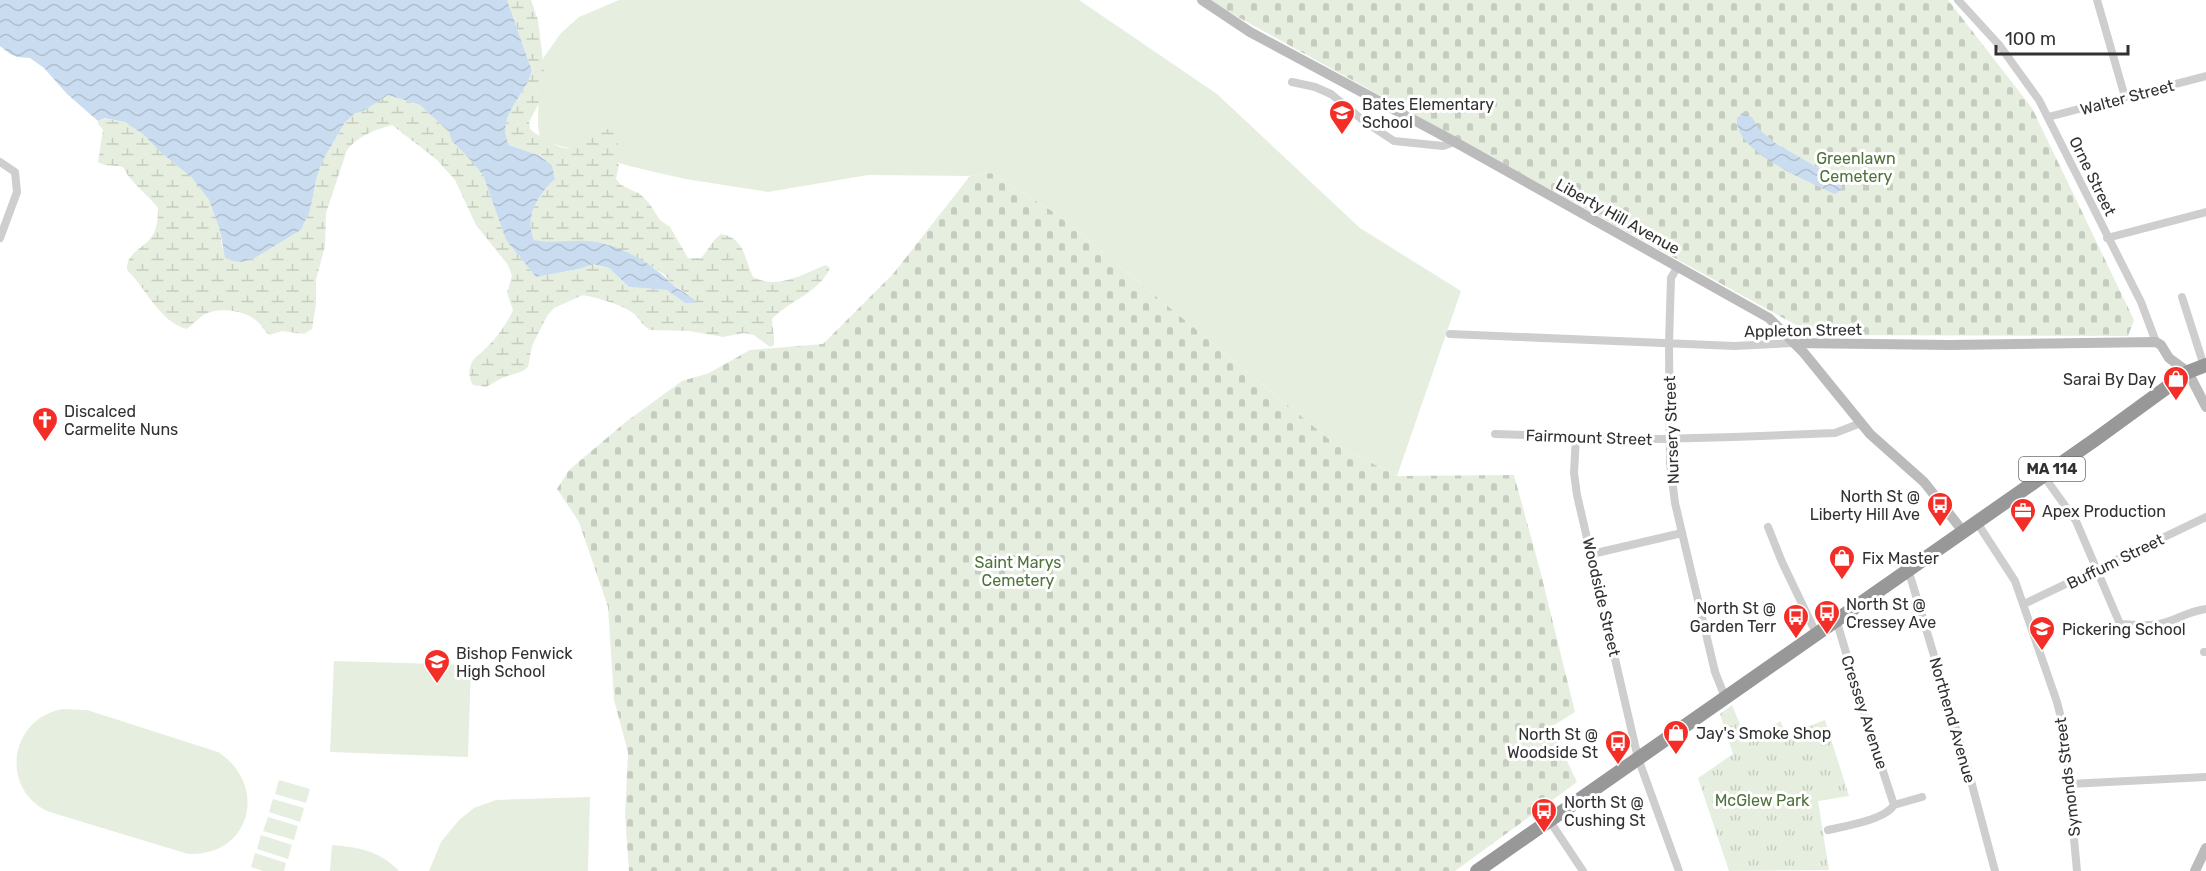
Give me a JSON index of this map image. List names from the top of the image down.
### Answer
{
  "streets": {
    "highway": ["MA 114"],
    "main road": ["Orne Street", "Liberty Hill Avenue", "Appleton Street"],
    "street": [
      "Walter Street",
      "Nursery Street",
      "Fairmount Street",
      "Buffum Street",
      "Woodside Street",
      "Cressey Avenue",
      "Northend Avenue",
      "Symonds Street"
    ]
  },
  "crossings": [
    ["Walter Street", "Orne Street"],
    ["Orne Street", "Appleton Street"],
    ["Orne Street", "MA 114"],
    ["Liberty Hill Avenue", "Appleton Street"],
    ["Liberty Hill Avenue", "Nursery Street"],
    ["Liberty Hill Avenue", "Fairmount Street"],
    ["Liberty Hill Avenue", "MA 114"],
    ["Appleton Street", "Nursery Street"],
    ["Nursery Street", "Fairmount Street"],
    ["Nursery Street", "MA 114"],
    ["Fairmount Street", "Woodside Street"],
    ["MA 114", "Woodside Street"],
    ["MA 114", "Cressey Avenue"],
    ["MA 114", "Northend Avenue"],
    ["MA 114", "Symonds Street"],
    ["Buffum Street", "Symonds Street"]
  ],
  "parks": ["Greenlawn Cemetery", "Saint Marys Cemetery", "McGlew Park"],
  "places": {
    "school or university": ["Bates Elementary School", "Pickering School", "Bishop Fenwick High School"],
    "shop": ["Sarai By Day", "Fix Master", "Jay's Smoke Shop"],
    "church": ["Discalced Carmelite Nuns"],
    "bus stop": [
      "North St @ Liberty Hill Ave",
      "North St @ Cressey Ave",
      "North St @ Garden Terr",
      "North St @ Woodside St",
      "North St @ Cushing St"
    ],
    "office": ["Apex Production"]
  },
  "scale_bar": "100 m"
}
